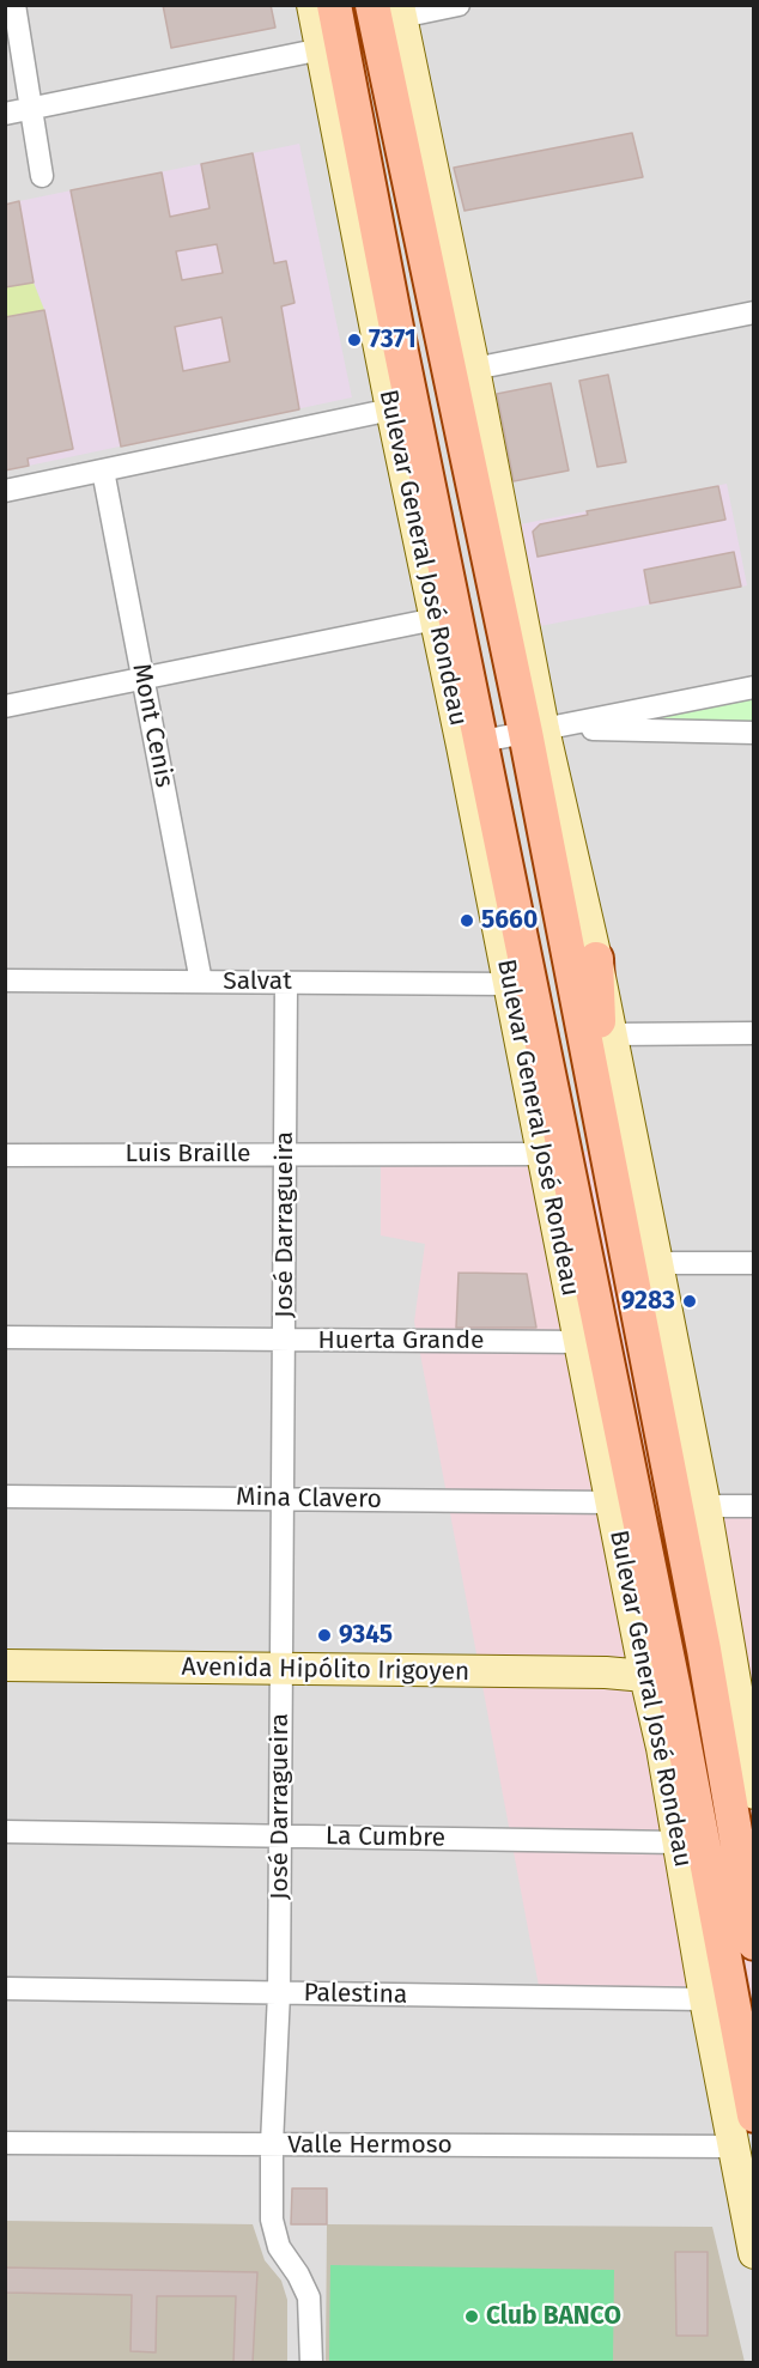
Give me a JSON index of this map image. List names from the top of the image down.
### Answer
{
  "streets": {
    "main road": ["Bulevar General José Rondeau", "Avenida Hipólito Irigoyen"],
    "street": [
      "Mont Cenis",
      "Salvat",
      "Luis Braille",
      "José Darragueira",
      "Huerta Grande",
      "Mina Clavero",
      "La Cumbre",
      "Palestina",
      "Valle Hermoso"
    ]
  },
  "crossings": [
    ["Bulevar General José Rondeau", "Salvat"],
    ["Bulevar General José Rondeau", "Luis Braille"],
    ["Bulevar General José Rondeau", "Huerta Grande"],
    ["Bulevar General José Rondeau", "Mina Clavero"],
    ["Bulevar General José Rondeau", "Avenida Hipólito Irigoyen"],
    ["Bulevar General José Rondeau", "La Cumbre"],
    ["Bulevar General José Rondeau", "Palestina"],
    ["Bulevar General José Rondeau", "Valle Hermoso"],
    ["Mont Cenis", "Salvat"],
    ["Salvat", "José Darragueira"],
    ["Luis Braille", "José Darragueira"],
    ["José Darragueira", "Huerta Grande"],
    ["José Darragueira", "Mina Clavero"],
    ["José Darragueira", "Avenida Hipólito Irigoyen"],
    ["José Darragueira", "La Cumbre"],
    ["José Darragueira", "Palestina"],
    ["José Darragueira", "Valle Hermoso"]
  ],
  "places": [
    "7371",
    "5660",
    "9283",
    "9345",
    "Club BANCO"
  ]
}
